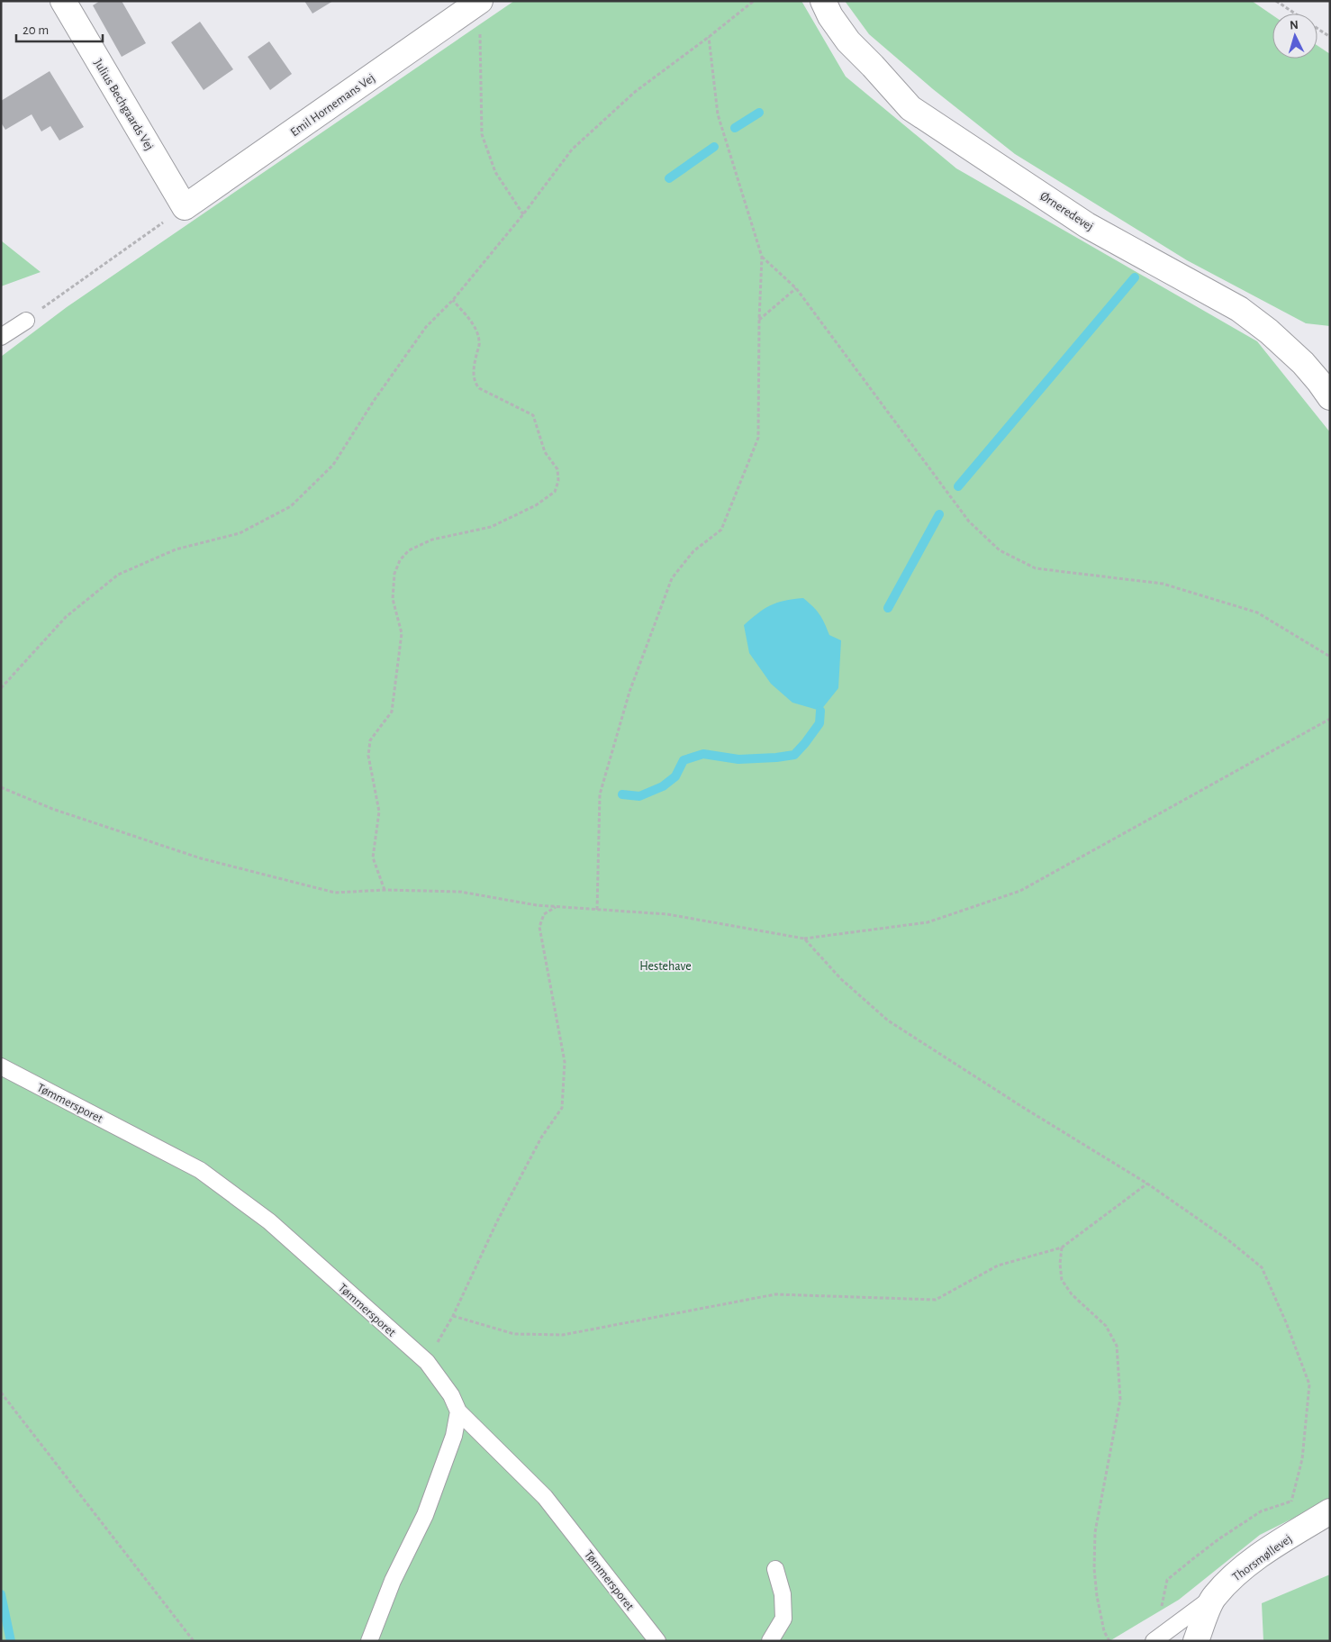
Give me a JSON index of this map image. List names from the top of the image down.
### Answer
{
  "streets": {
    "street": [
      "Julius Bechgaards Vej",
      "Emil Hornemans Vej",
      "Ørneredevej",
      "Thorsmøllevej"
    ],
    "lane": ["Tømmersporet"]
  },
  "crossings": [
    ["Julius Bechgaards Vej", "Emil Hornemans Vej"]
  ],
  "parks": ["Hestehave"],
  "scale_bar": "20 m",
  "north": "top"
}
